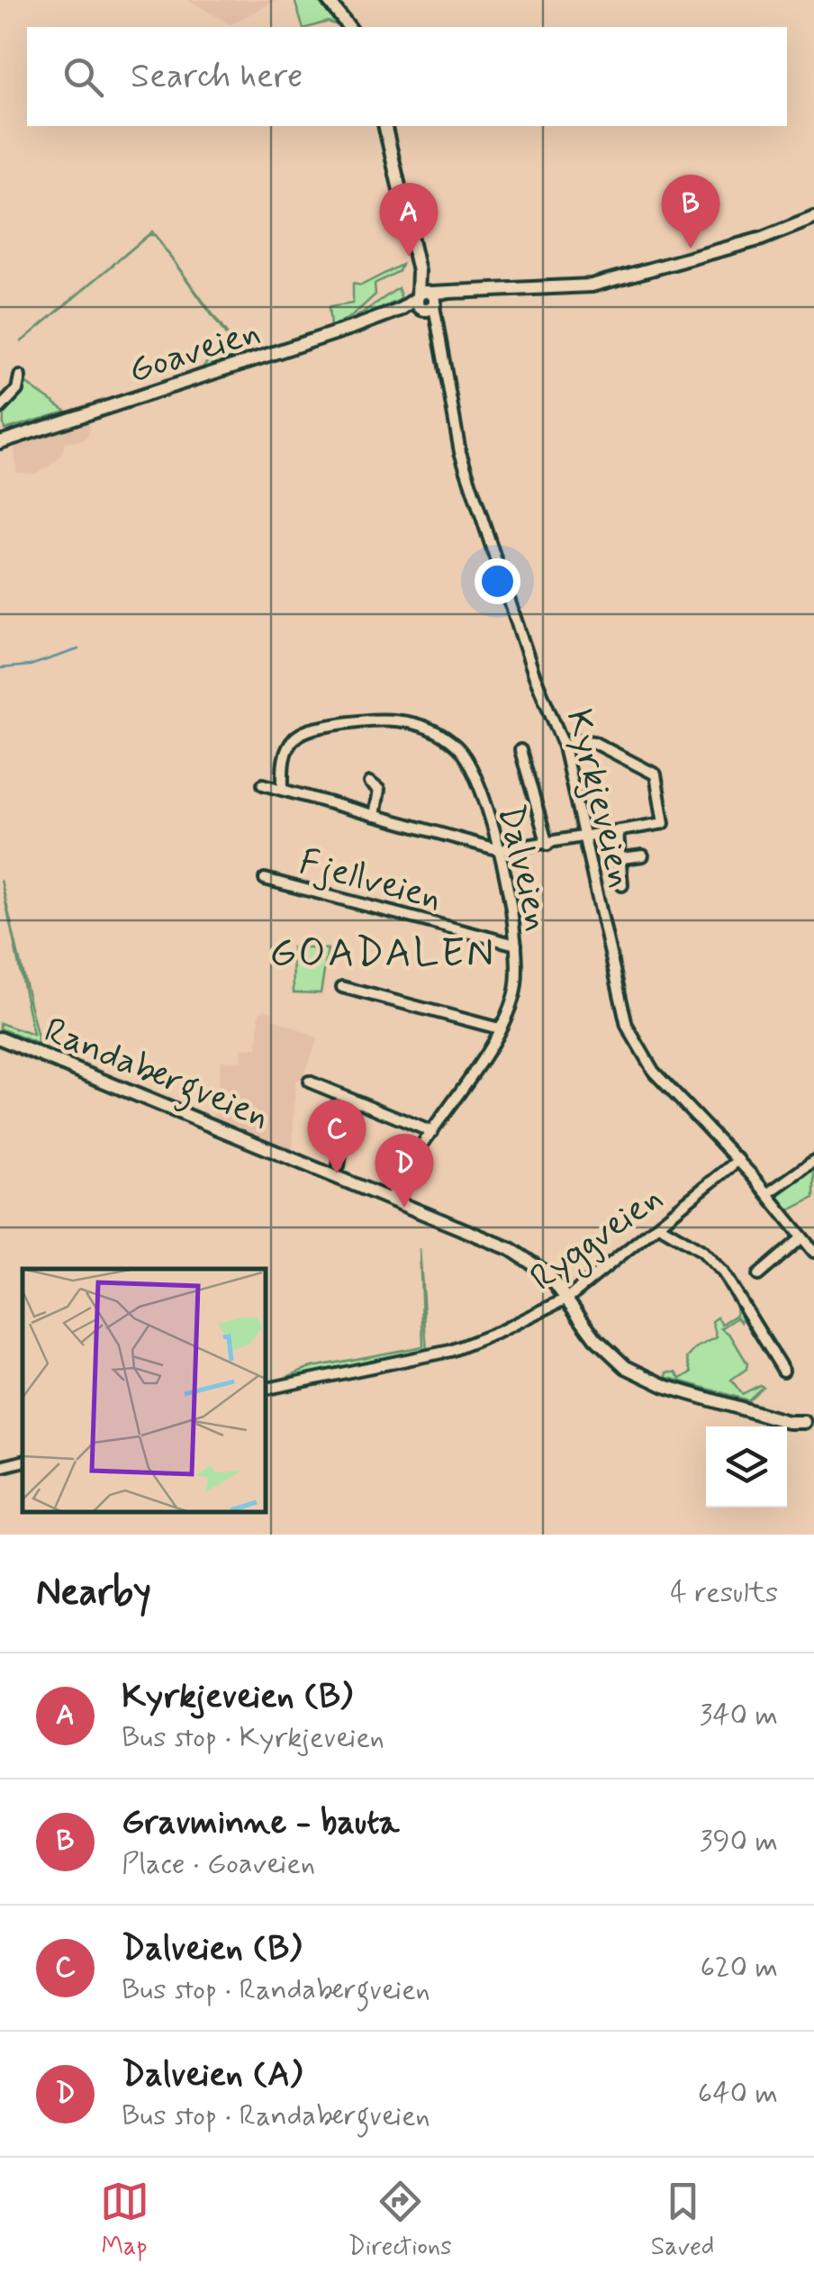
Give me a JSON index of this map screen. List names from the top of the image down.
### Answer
{
  "streets": {
    "main road": ["Goaveien", "Kyrkjeveien", "Randabergveien"],
    "street": ["Dalveien", "Fjellveien", "Ryggveien"]
  },
  "crossings": [
    ["Goaveien", "Kyrkjeveien"],
    ["Kyrkjeveien", "Ryggveien"],
    ["Dalveien", "Fjellveien"],
    ["Dalveien", "Randabergveien"],
    ["Randabergveien", "Ryggveien"]
  ],
  "districts": ["GOADALEN"],
  "page": {
    "search": "Search here",
    "pins": [
      "B",
      "A",
      "C",
      "D"
    ],
    "heading": ["Nearby", "4 results"],
    "list": [
      {
        "mark": "A",
        "name": "Kyrkjeveien (B)",
        "note": "Bus stop · Kyrkjeveien",
        "value": "340 m"
      },
      {
        "mark": "B",
        "name": "Gravminne - bauta",
        "note": "Place · Goaveien",
        "value": "390 m"
      },
      {
        "mark": "C",
        "name": "Dalveien (B)",
        "note": "Bus stop · Randabergveien",
        "value": "620 m"
      },
      {
        "mark": "D",
        "name": "Dalveien (A)",
        "note": "Bus stop · Randabergveien",
        "value": "640 m"
      }
    ],
    "nav": ["Map", "Directions", "Saved"]
  }
}
